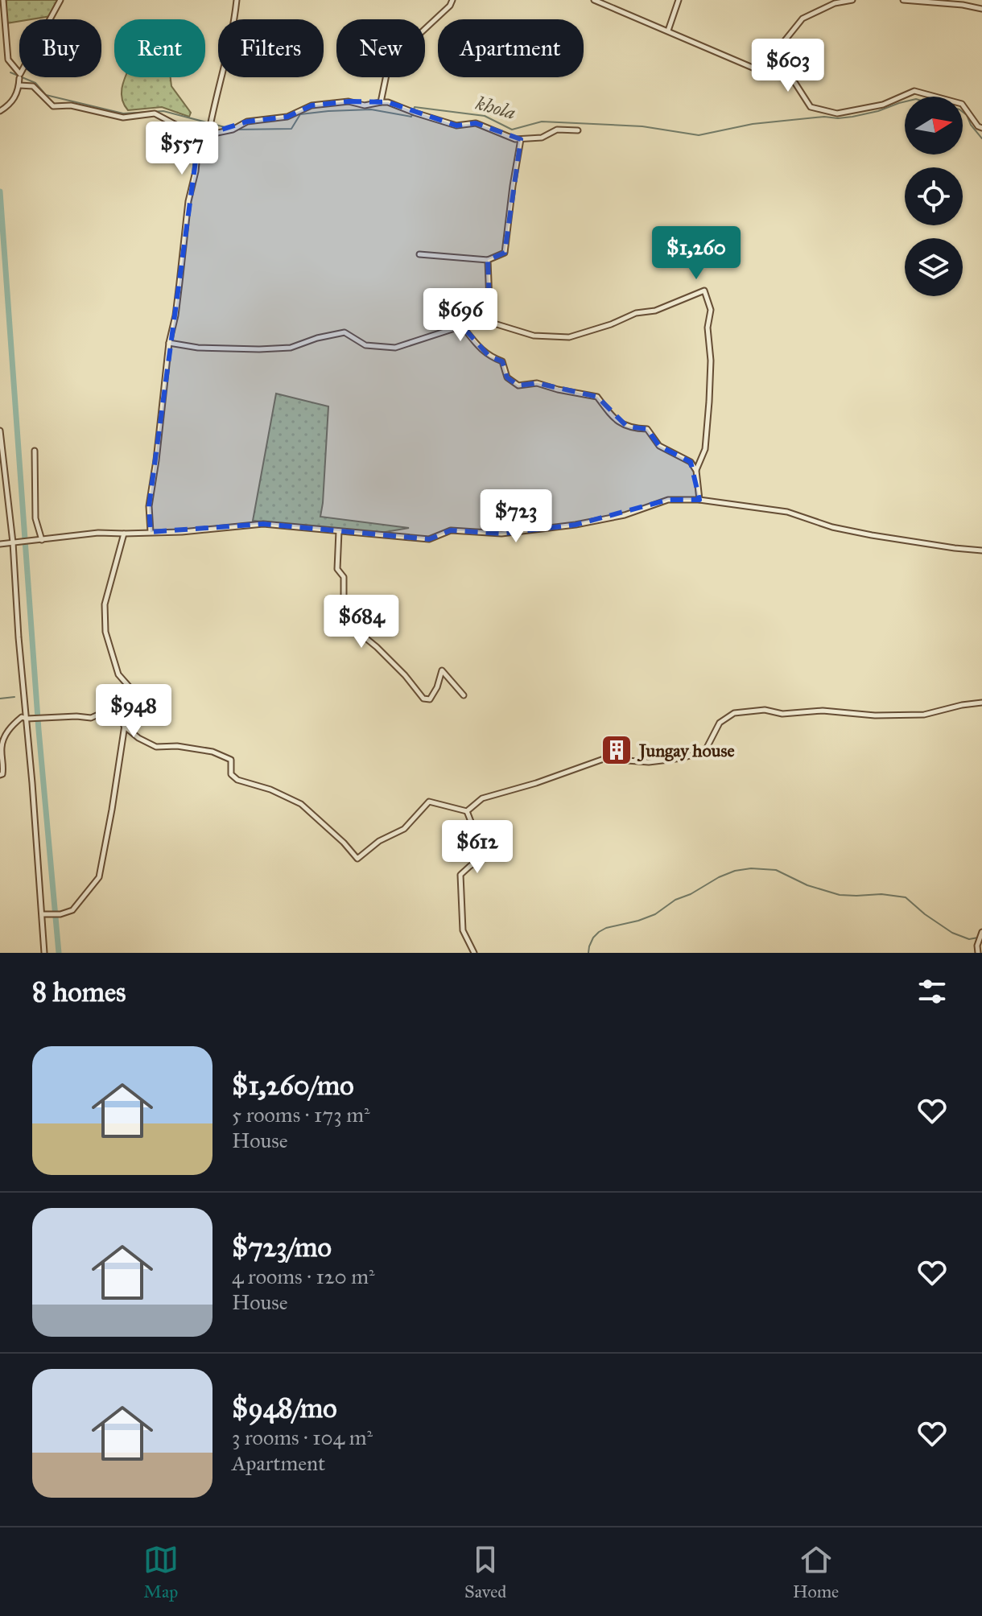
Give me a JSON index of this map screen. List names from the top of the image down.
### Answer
{
  "water": ["khola"],
  "places": {
    "building": ["Jungay house"]
  },
  "north": "right",
  "page": {
    "chip": [
      "Buy",
      "Rent",
      "Filters",
      "New",
      "Apartment"
    ],
    "price": [
      "$603",
      "$557",
      "$1,260",
      "$696",
      "$723",
      "$684",
      "$948",
      "$612"
    ],
    "heading": "8 homes",
    "list": [
      {
        "name": "$1,260/mo",
        "note": "5 rooms · 173 m² · House"
      },
      {
        "name": "$723/mo",
        "note": "4 rooms · 120 m² · House"
      },
      {
        "name": "$948/mo",
        "note": "3 rooms · 104 m² · Apartment"
      }
    ],
    "tabs": ["Map", "Saved", "Home"]
  }
}
